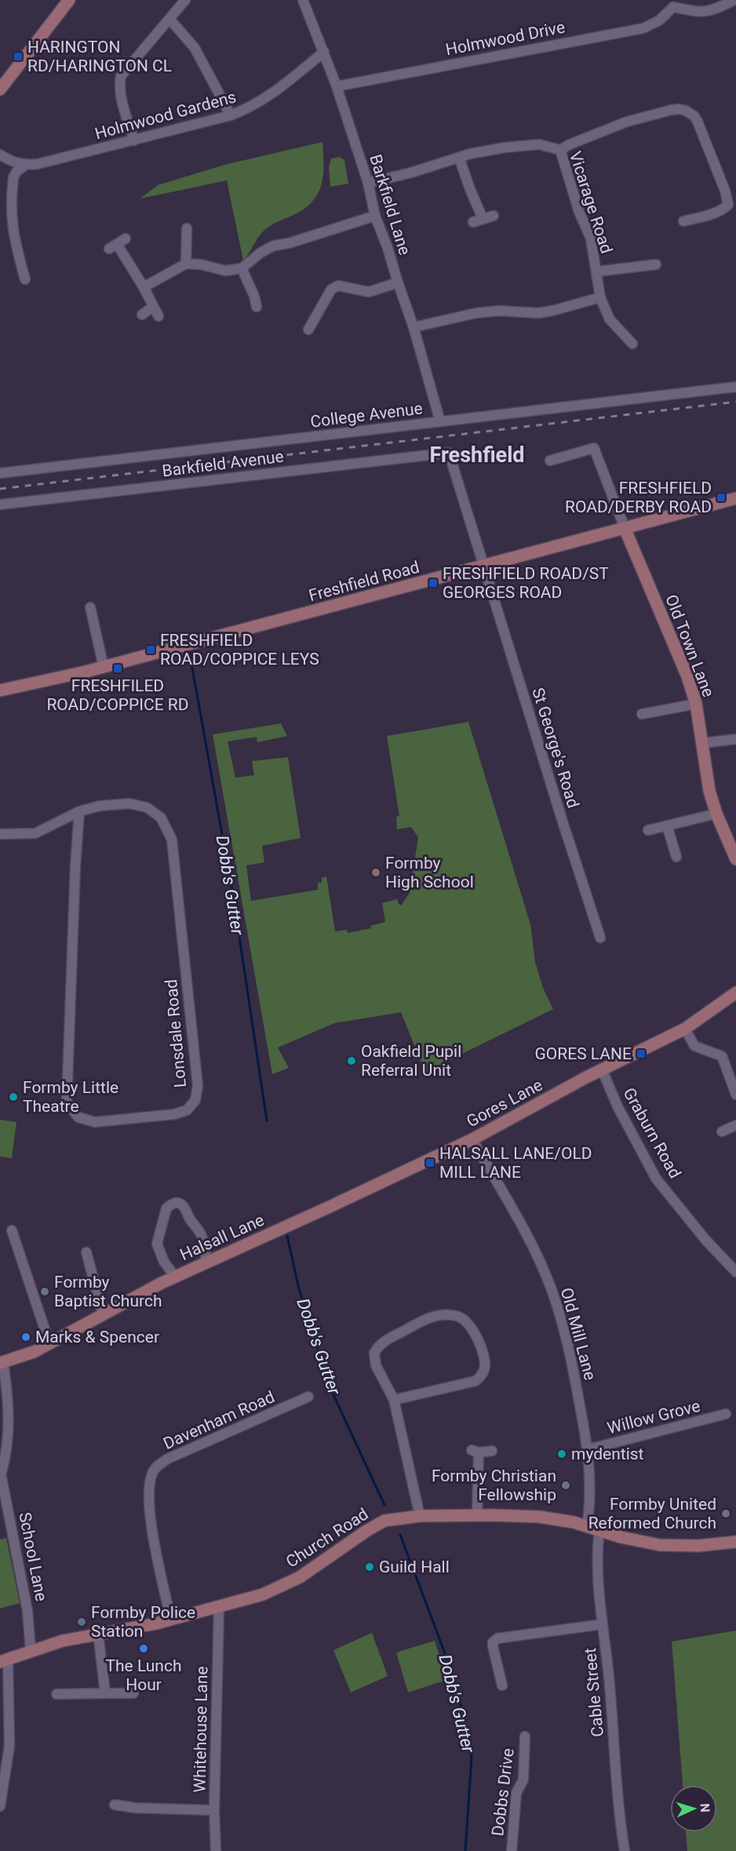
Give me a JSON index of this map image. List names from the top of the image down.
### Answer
{
  "streets": {
    "street": [
      "Holmwood Drive",
      "Holmwood Gardens",
      "Vicarage Road",
      "Barkfield Lane",
      "College Avenue",
      "Barkfield Avenue",
      "Freshfield Road",
      "Old Town Lane",
      "St George's Road",
      "Lonsdale Road",
      "Gores Lane",
      "Graburn Road",
      "Halsall Lane",
      "Old Mill Lane",
      "Willow Grove",
      "Davenham Road",
      "Church Road",
      "School Lane",
      "Cable Street",
      "Whitehouse Lane",
      "Dobbs Drive"
    ]
  },
  "crossings": [
    ["Holmwood Drive", "Barkfield Lane"],
    ["Holmwood Gardens", "Barkfield Lane"],
    ["Vicarage Road", "Barkfield Lane"],
    ["Barkfield Lane", "College Avenue"],
    ["Barkfield Avenue", "Freshfield Road"],
    ["Barkfield Avenue", "St George's Road"],
    ["Freshfield Road", "Old Town Lane"],
    ["Freshfield Road", "St George's Road"],
    ["Gores Lane", "Graburn Road"],
    ["Gores Lane", "Halsall Lane"],
    ["Gores Lane", "Old Mill Lane"],
    ["Old Mill Lane", "Willow Grove"],
    ["Old Mill Lane", "Church Road"],
    ["Davenham Road", "Church Road"],
    ["Church Road", "School Lane"],
    ["Church Road", "Cable Street"],
    ["Church Road", "Whitehouse Lane"]
  ],
  "districts": ["Freshfield"],
  "water": ["Dobb's Gutter"],
  "places": {
    "transit": [
      "HARINGTON RD/HARINGTON CL",
      "FRESHFIELD ROAD/DERBY ROAD",
      "FRESHFIELD ROAD/ST GEORGES ROAD",
      "FRESHFIELD ROAD/COPPICE LEYS",
      "FRESHFILED ROAD/COPPICE RD",
      "GORES LANE",
      "HALSALL LANE/OLD MILL LANE"
    ],
    "other": [
      "Formby High School",
      "Oakfield Pupil Referral Unit",
      "Formby Little Theatre",
      "Formby Baptist Church",
      "Marks & Spencer",
      "mydentist",
      "Formby Christian Fellowship",
      "Formby United Reformed Church",
      "Guild Hall",
      "Formby Police Station",
      "The Lunch Hour"
    ]
  },
  "north": "right"
}
